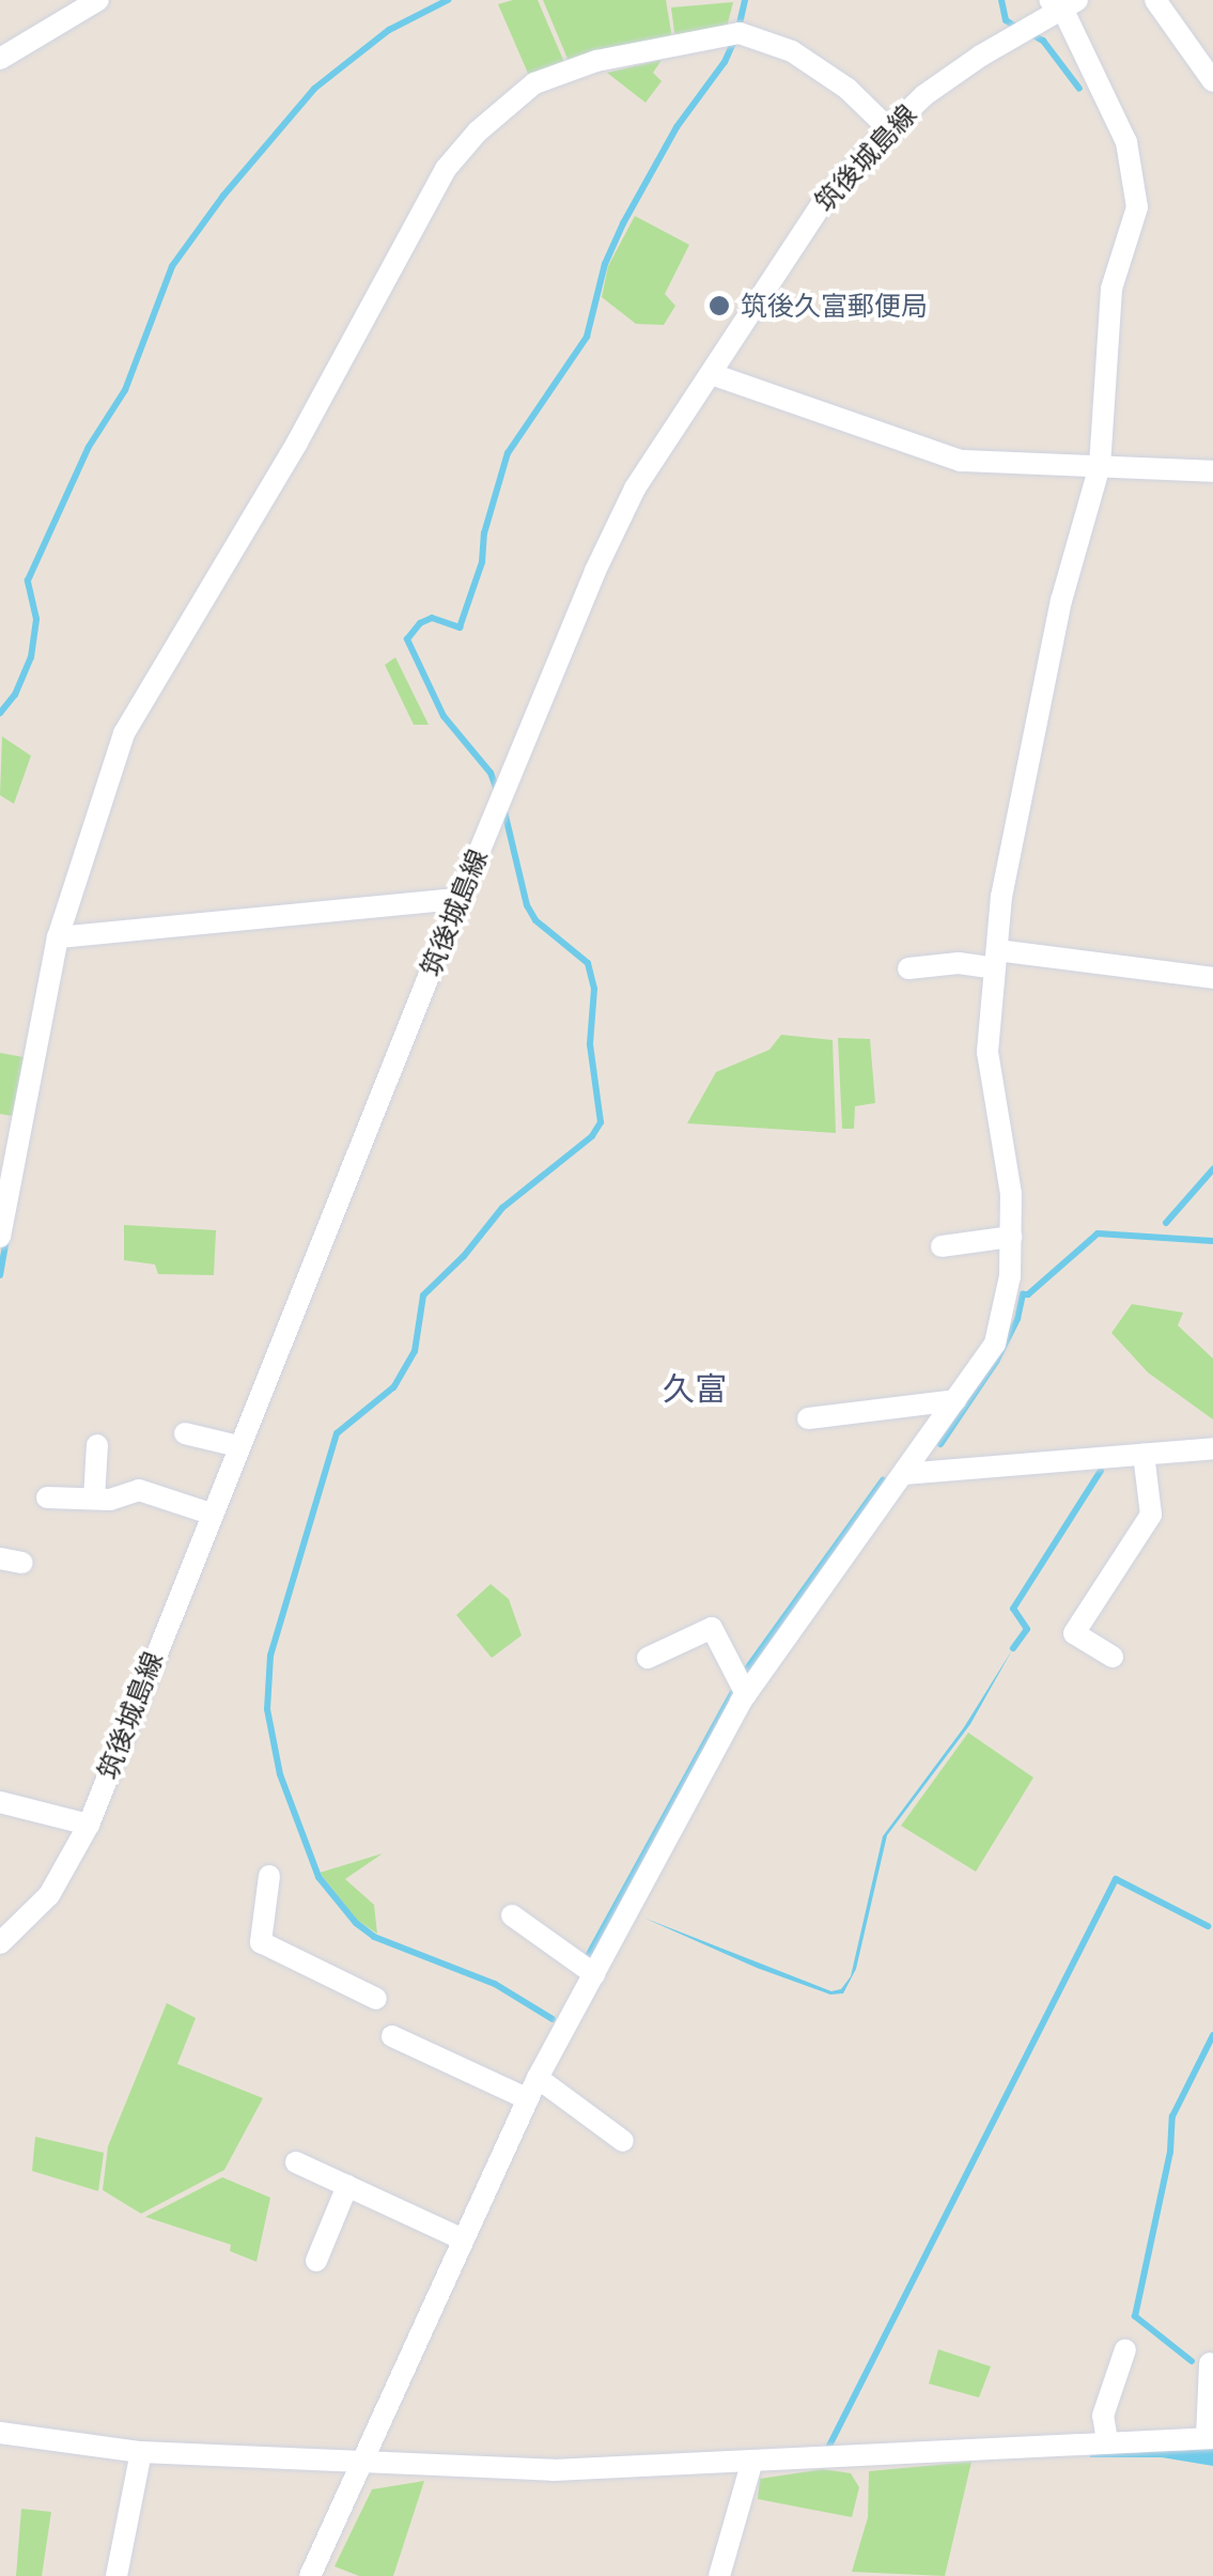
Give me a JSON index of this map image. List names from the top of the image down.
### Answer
{
  "streets": {
    "street": ["筑後城島線"]
  },
  "districts": ["久富"],
  "places": ["筑後久富郵便局"]
}
